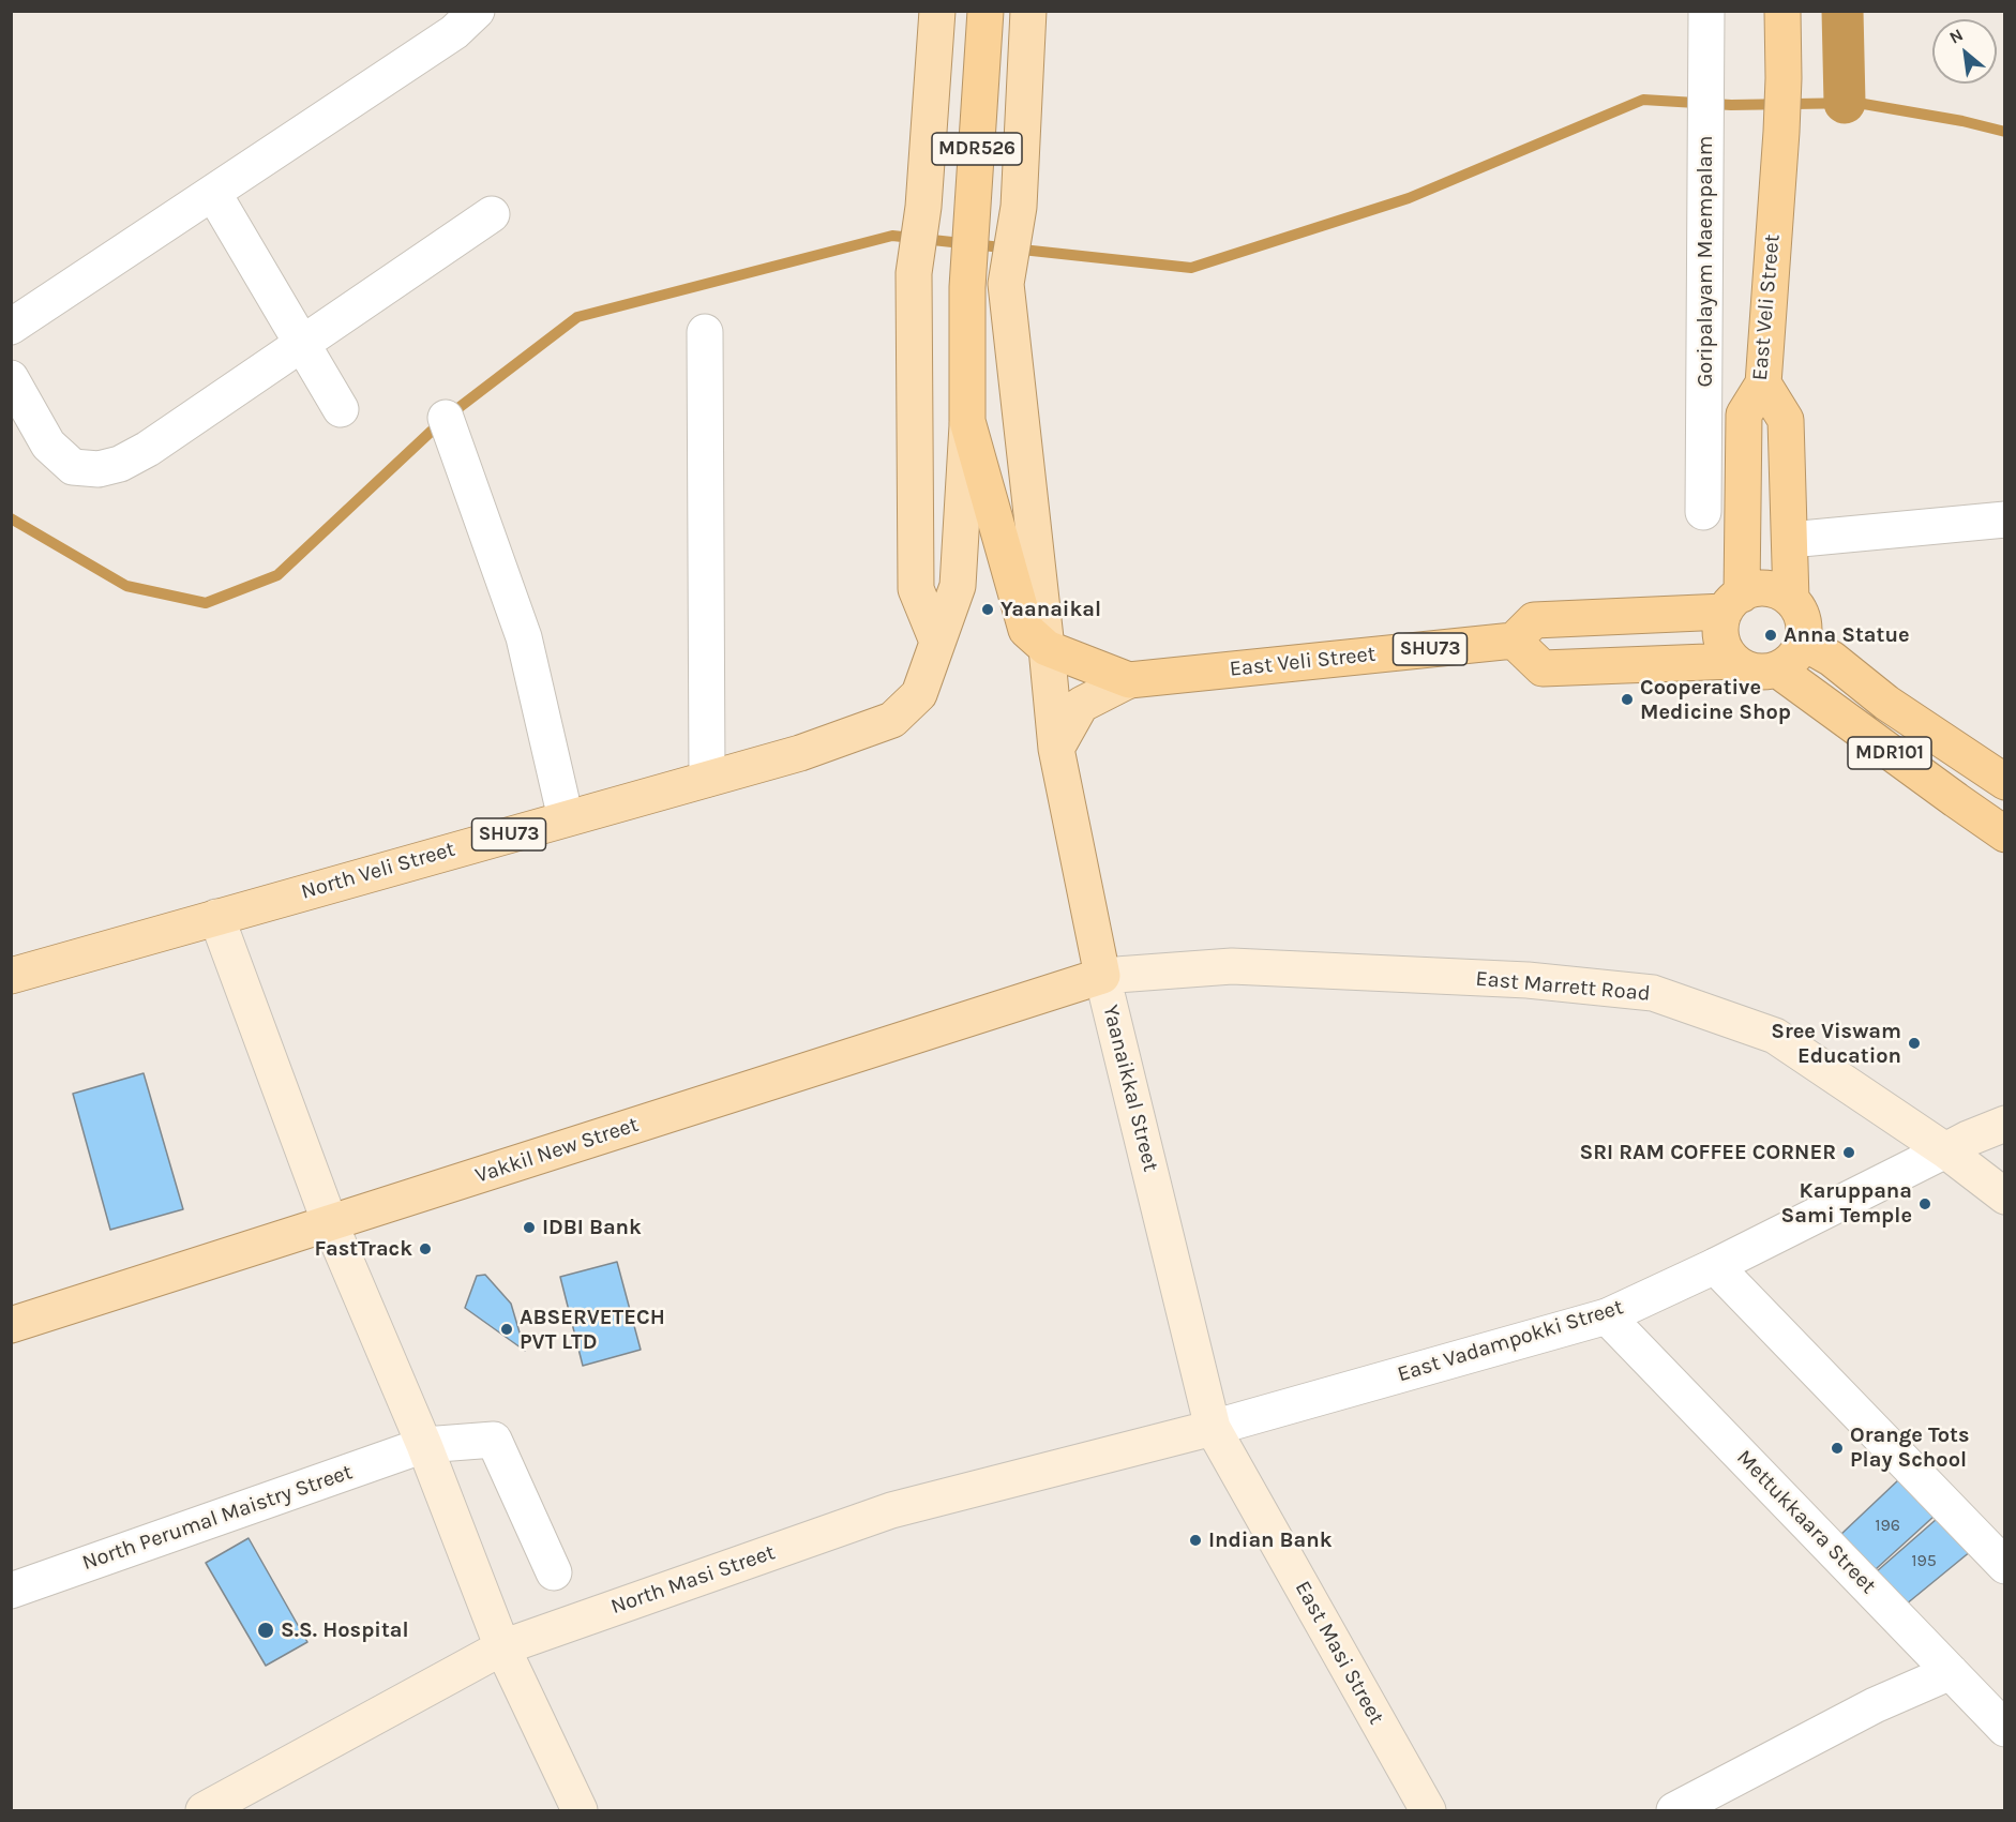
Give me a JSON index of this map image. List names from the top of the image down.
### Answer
{
  "streets": {
    "highway": [
      "MDR526",
      "East Veli Street",
      "SHU73",
      "MDR101"
    ],
    "main road": [
      "North Veli Street",
      "East Marrett Road",
      "Yaanaikkal Street",
      "Vakkil New Street",
      "East Vadampokki Street",
      "North Masi Street",
      "East Masi Street"
    ],
    "street": ["Goripalayam Maempalam", "North Perumal Maistry Street", "Mettukkaara Street"]
  },
  "crossings": [
    ["MDR526", "East Veli Street"],
    ["MDR526", "North Veli Street"],
    ["MDR526", "Yaanaikkal Street"],
    ["East Veli Street", "MDR101"],
    ["East Veli Street", "Yaanaikkal Street"],
    ["East Marrett Road", "Yaanaikkal Street"],
    ["East Marrett Road", "Vakkil New Street"],
    ["East Marrett Road", "East Vadampokki Street"],
    ["Yaanaikkal Street", "Vakkil New Street"],
    ["Yaanaikkal Street", "East Vadampokki Street"],
    ["Yaanaikkal Street", "North Masi Street"],
    ["Yaanaikkal Street", "East Masi Street"],
    ["East Vadampokki Street", "Mettukkaara Street"],
    ["East Vadampokki Street", "North Masi Street"],
    ["East Vadampokki Street", "East Masi Street"],
    ["North Masi Street", "East Masi Street"]
  ],
  "places": [
    "Yaanaikal",
    "Anna Statue",
    "Cooperative Medicine Shop",
    "Sree Viswam Education",
    "SRI RAM COFFEE CORNER",
    "Karuppana Sami Temple",
    "IDBI Bank",
    "FastTrack",
    "ABSERVETECH PVT LTD",
    "Orange Tots Play School",
    "Indian Bank",
    "S.S. Hospital"
  ],
  "house_numbers": ["196", "195"],
  "north": "top left"
}
